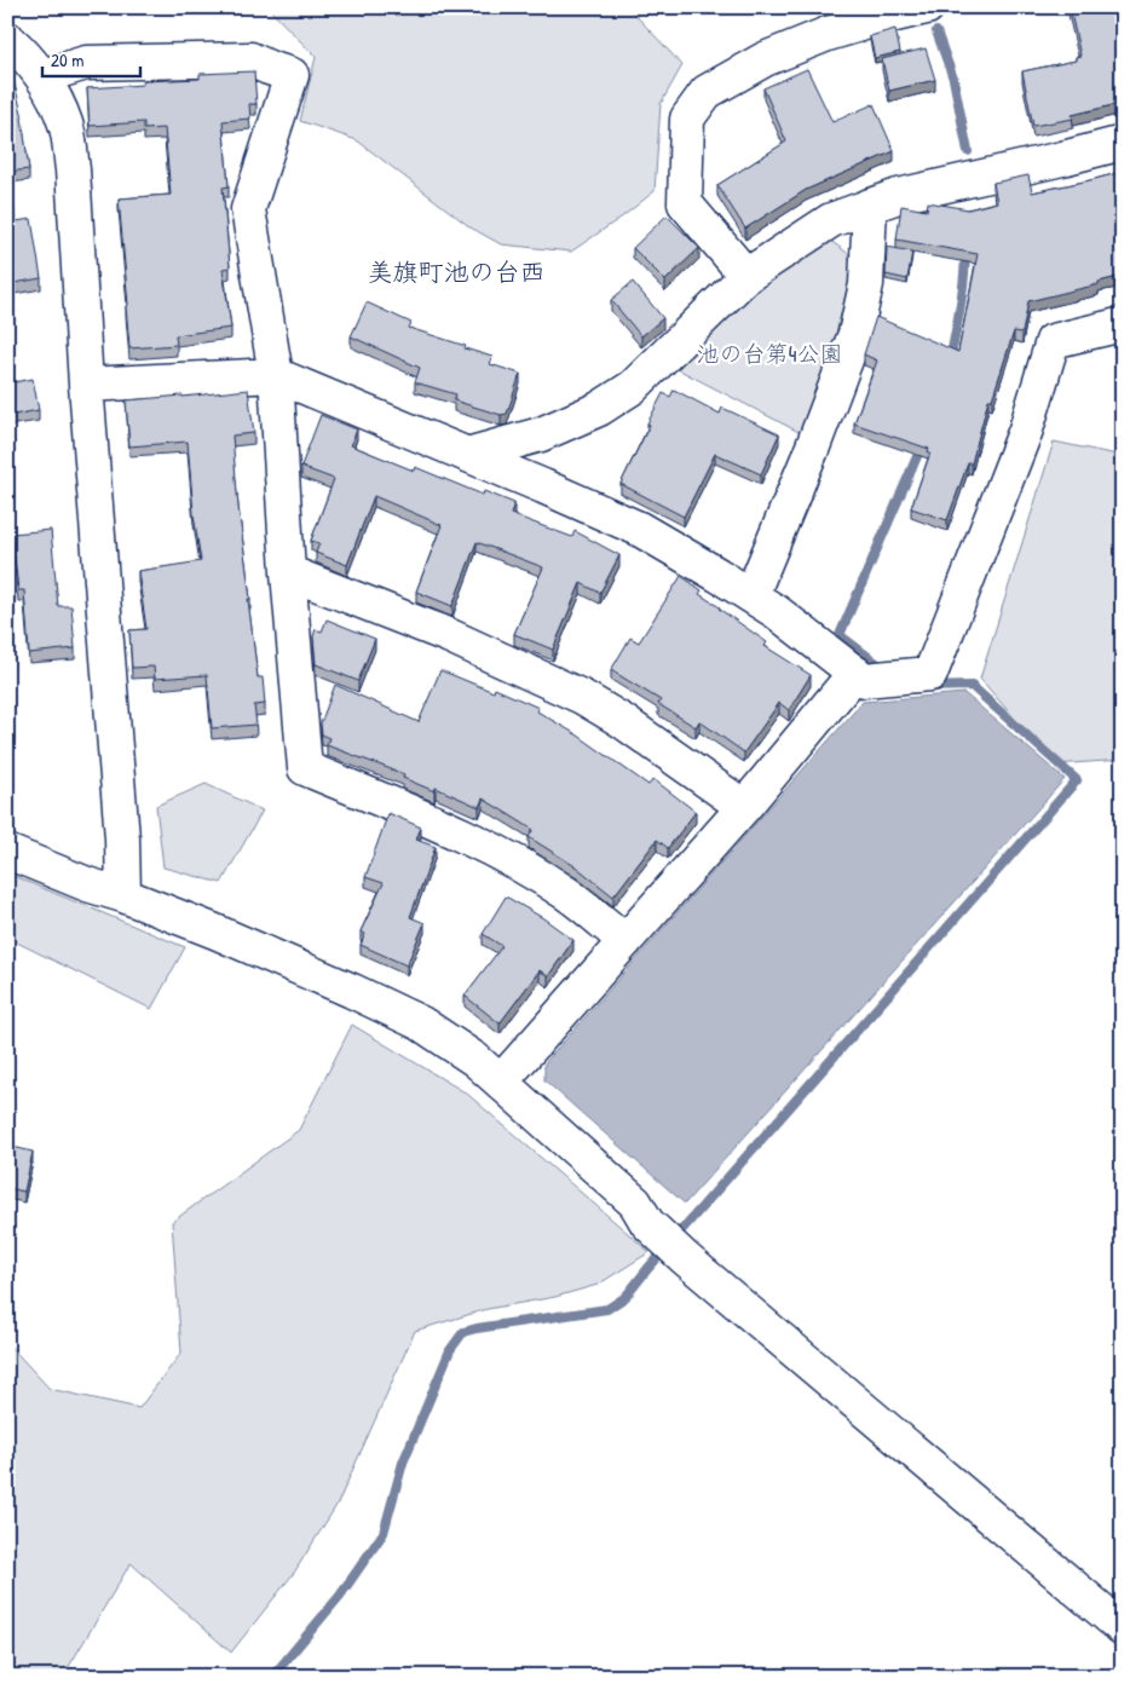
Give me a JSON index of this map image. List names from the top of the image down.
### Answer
{
  "districts": ["美旗町池の台西"],
  "parks": ["池の台第4公園"],
  "scale_bar": "20 m"
}
